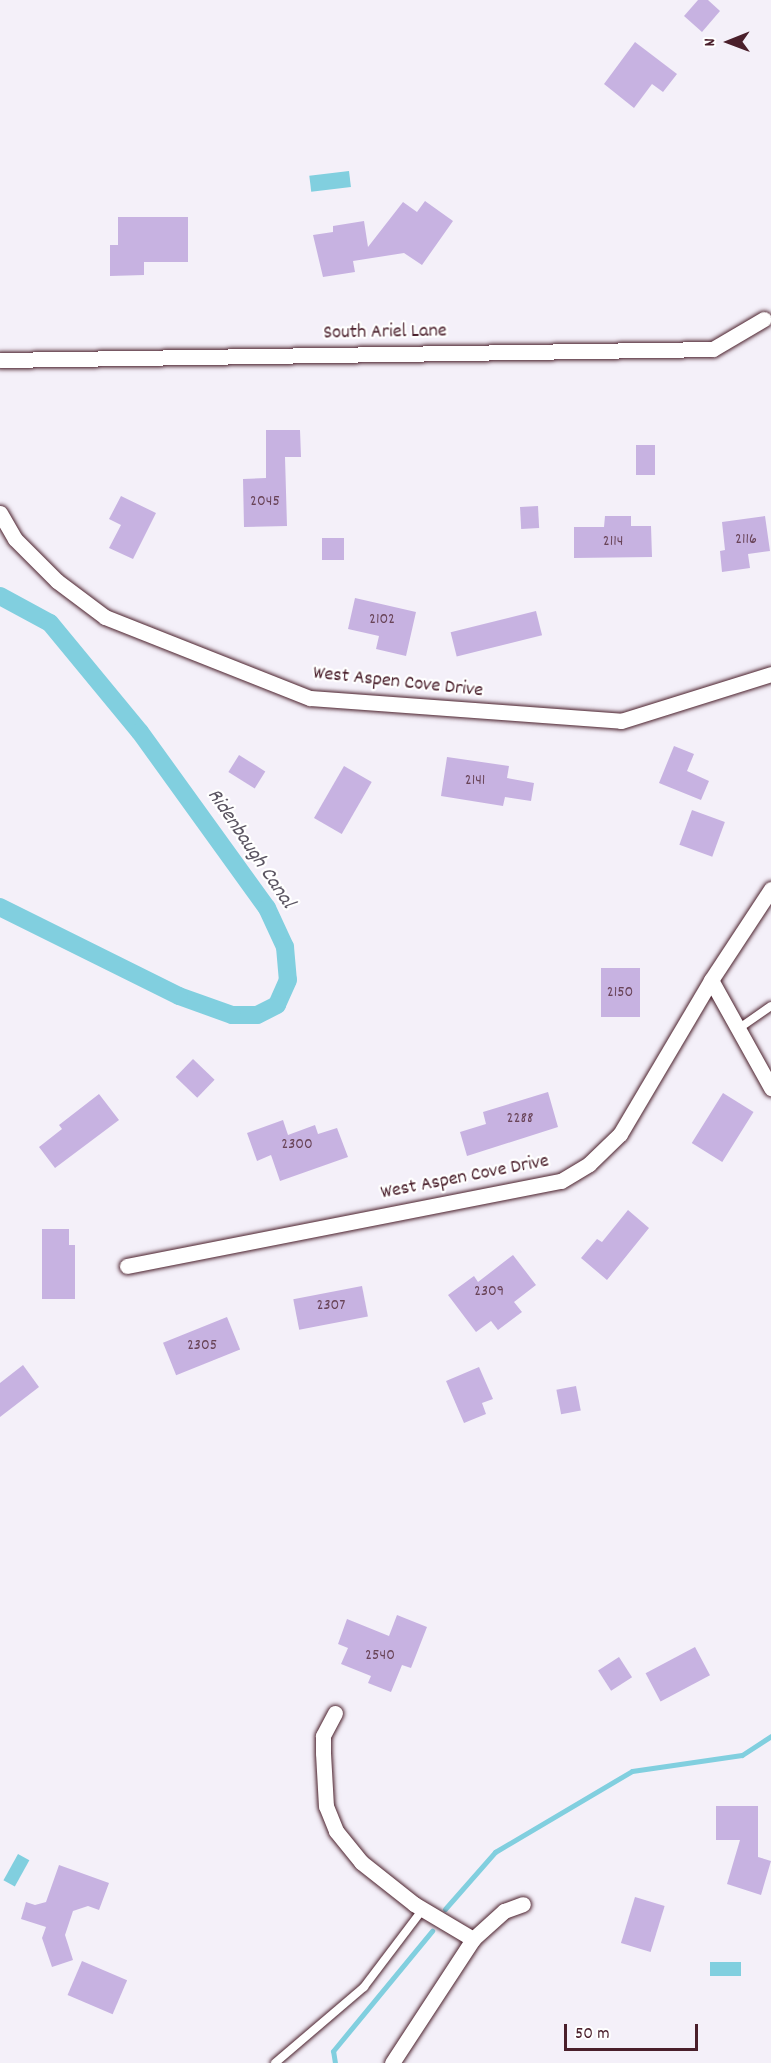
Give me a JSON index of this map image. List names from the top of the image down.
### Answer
{
  "streets": {
    "street": ["South Ariel Lane", "West Aspen Cove Drive"]
  },
  "water": ["Ridenbaugh Canal"],
  "house_numbers": [
    "2045",
    "2116",
    "2114",
    "2102",
    "2141",
    "2150",
    "2288",
    "2300",
    "2309",
    "2307",
    "2305",
    "2540"
  ],
  "scale_bar": "50 m",
  "north": "left"
}
